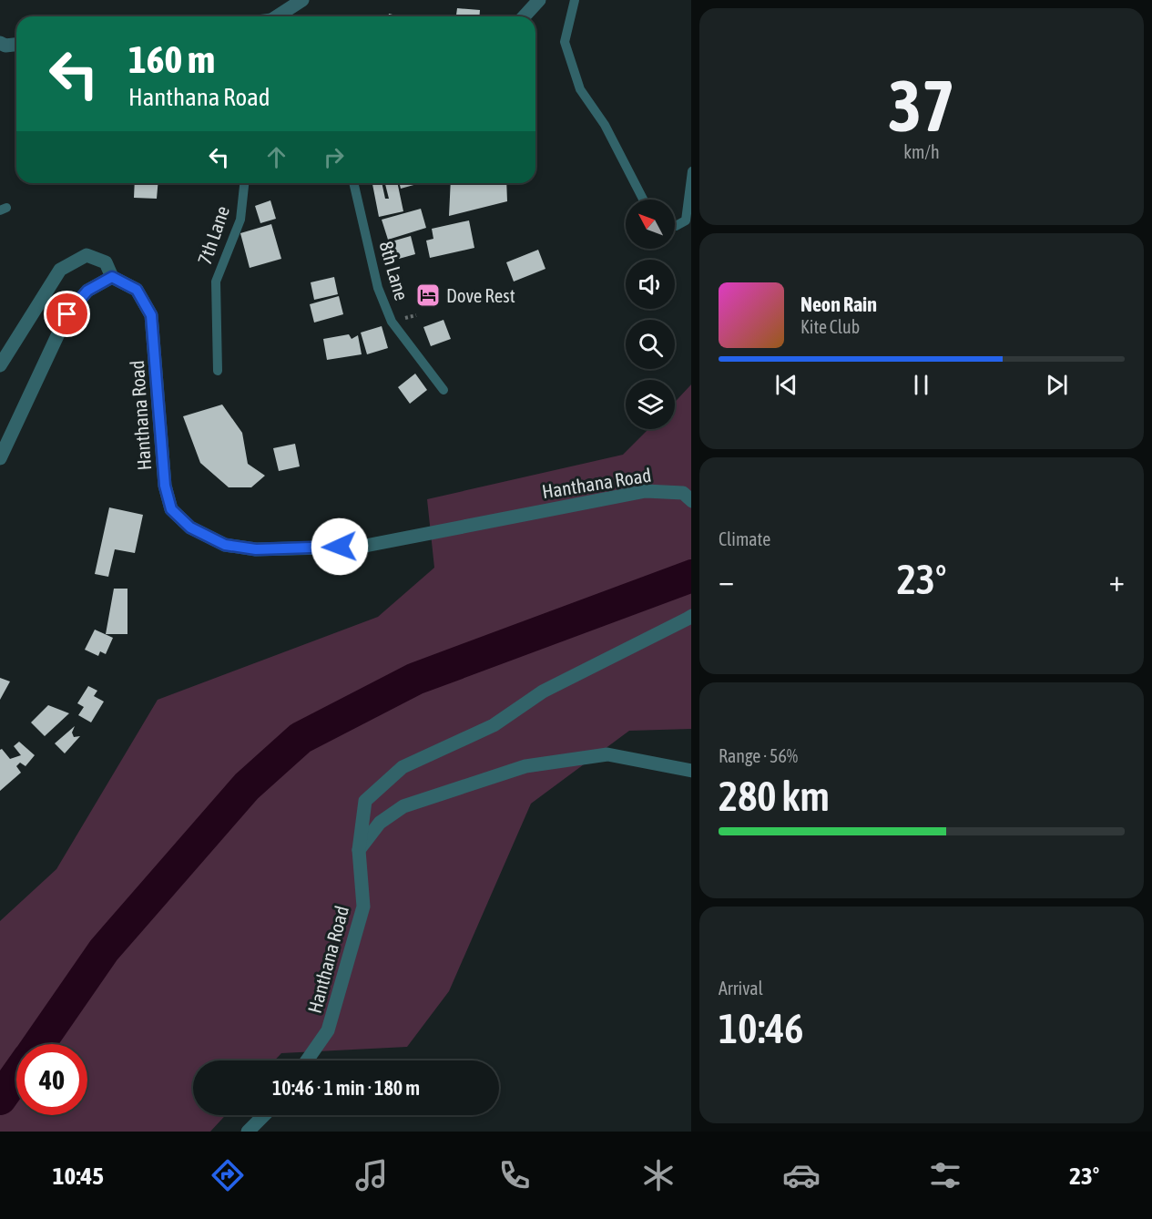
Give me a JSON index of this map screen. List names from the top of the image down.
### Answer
{
  "streets": {
    "street": ["Hanthana Road"],
    "lane": ["7th Lane", "8th Lane"]
  },
  "places": {
    "hotel": ["Dove Rest"]
  },
  "north": "top left",
  "page": {
    "tile": [
      ["37", "km/h"],
      "Climate",
      ["Range · 56%", "280 km"],
      ["Arrival", "10:46"]
    ],
    "turn": ["160 m", "Hanthana Road"],
    "song": ["Neon Rain", "Kite Club"],
    "heat": ["−", "23°", "+"],
    "limit": "40",
    "trip": "10:46 · 1 min · 180 m",
    "tabs": ["10:45", "23°"]
  }
}
